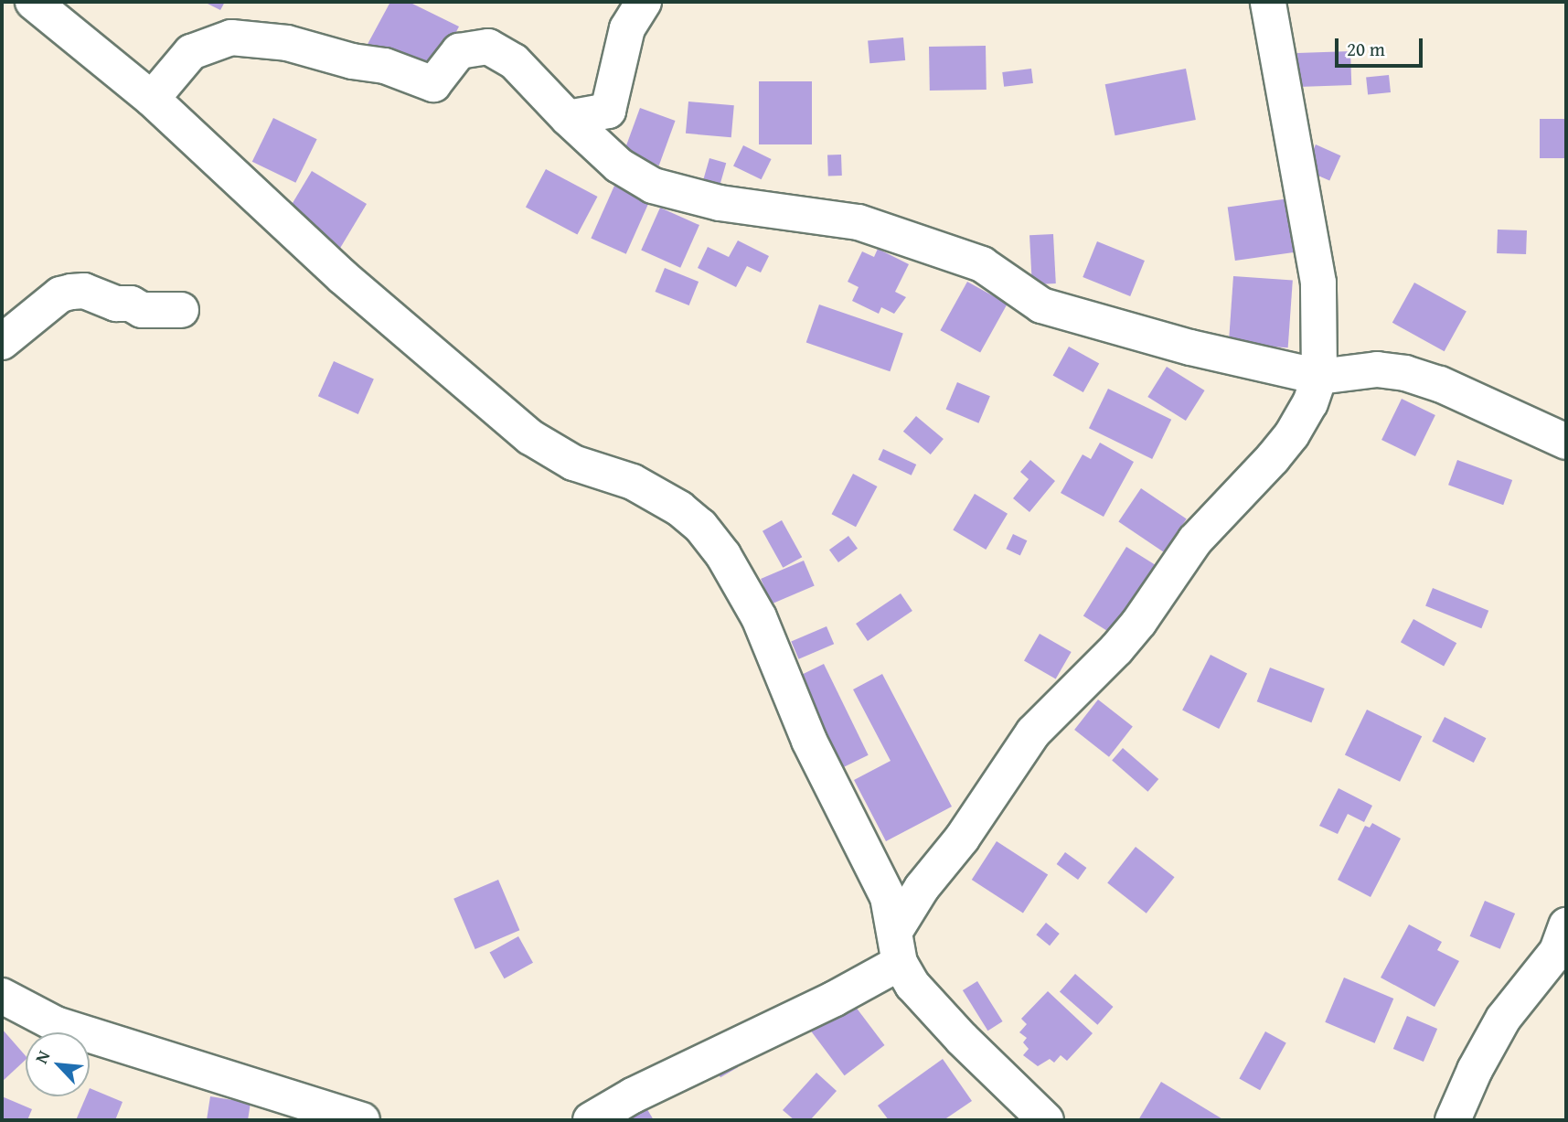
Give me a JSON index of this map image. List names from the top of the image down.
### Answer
{
  "scale_bar": "20 m",
  "north": "top left"
}
